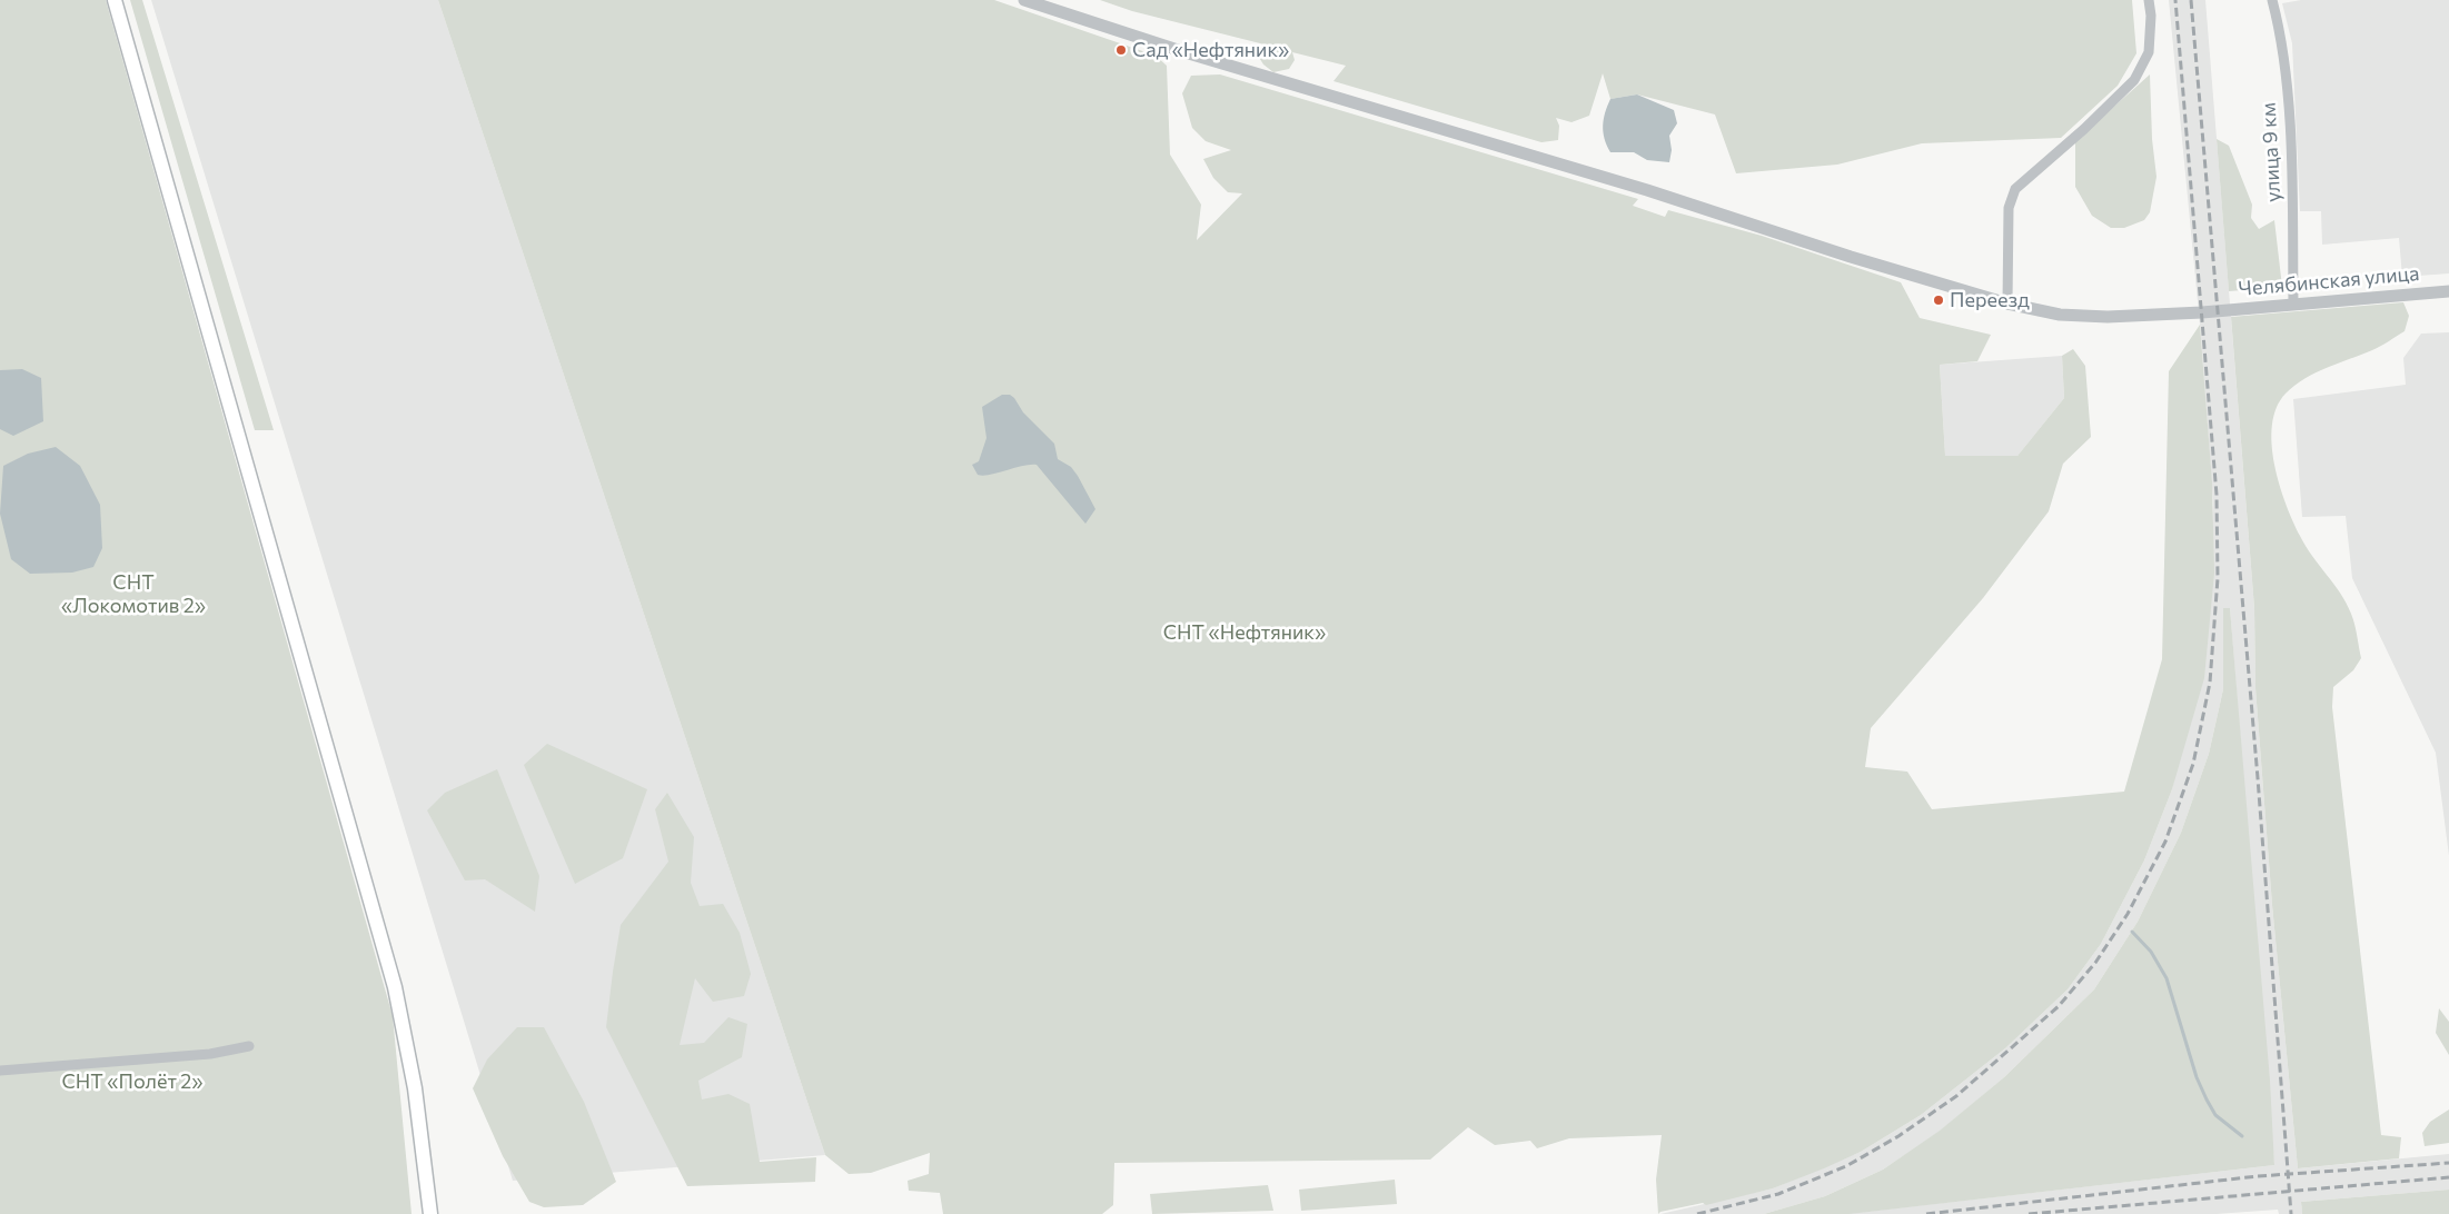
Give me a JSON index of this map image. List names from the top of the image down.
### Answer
{
  "streets": {
    "street": ["улица 9 км", "Челябинская улица"]
  },
  "crossings": [
    ["улица 9 км", "Челябинская улица"]
  ],
  "parks": ["СНТ «Локомотив 2»", "СНТ «Нефтяник»", "СНТ «Полёт 2»"],
  "places": ["Сад «Нефтяник»", "Переезд"]
}
